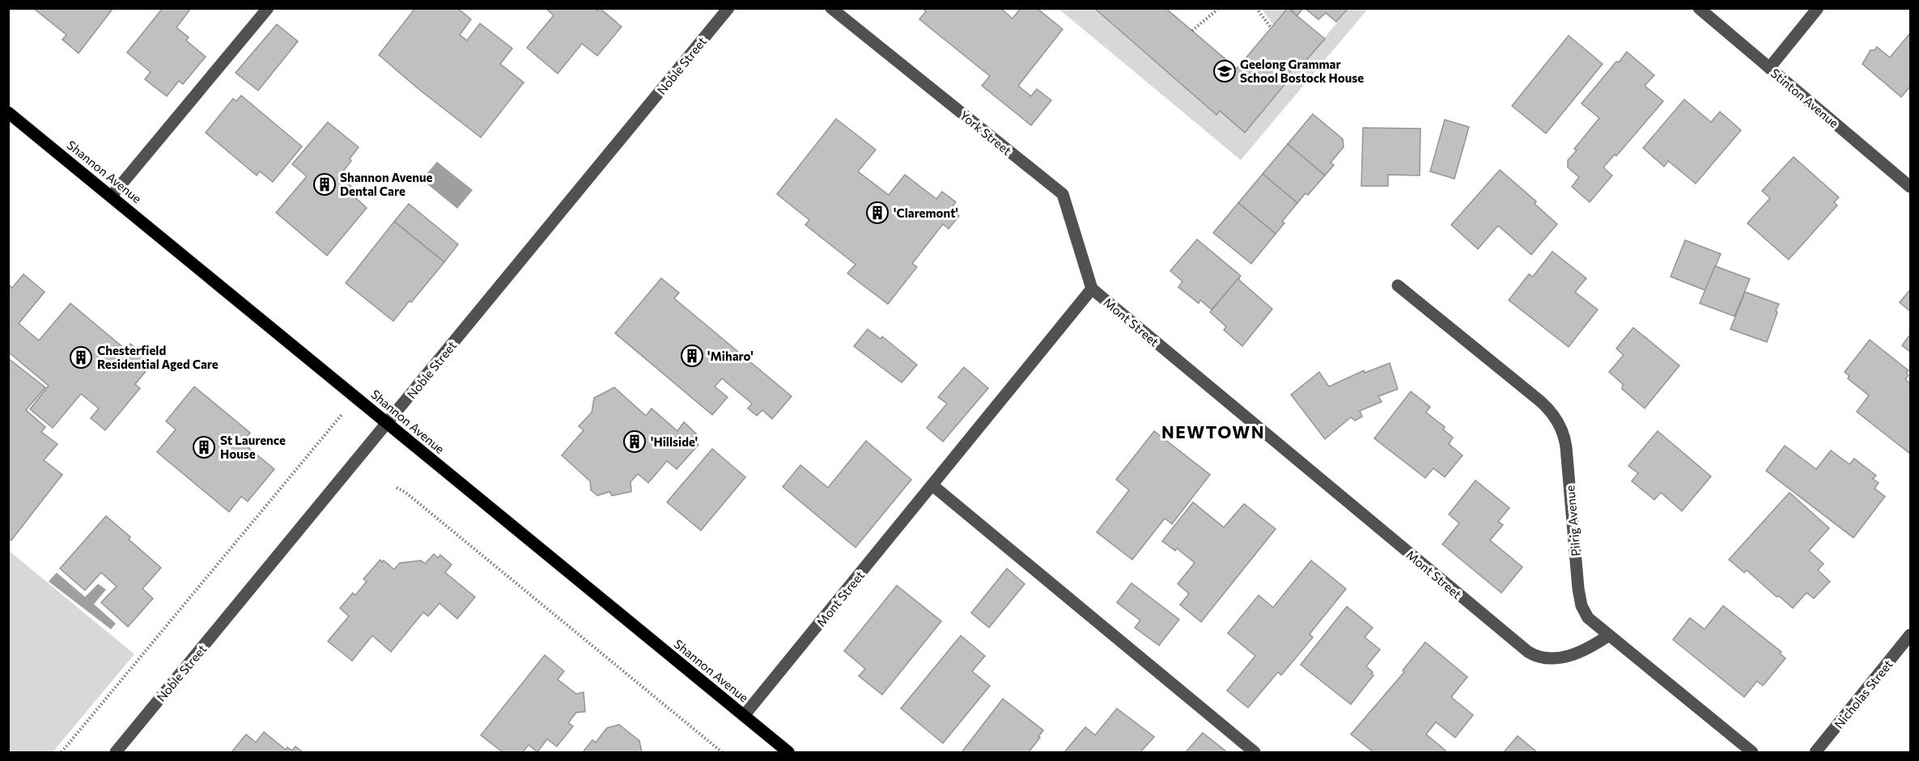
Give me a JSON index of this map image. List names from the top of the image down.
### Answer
{
  "streets": {
    "main road": ["Shannon Avenue"],
    "street": [
      "Noble Street",
      "Stinton Avenue",
      "York Street",
      "Mont Street",
      "Pilrig Avenue",
      "Nicholas Street"
    ]
  },
  "crossings": [
    ["Noble Street", "Shannon Avenue"],
    ["York Street", "Mont Street"],
    ["Shannon Avenue", "Mont Street"],
    ["Mont Street", "Pilrig Avenue"]
  ],
  "districts": ["NEWTOWN"],
  "places": {
    "school or university": ["Geelong Grammar School Bostock House"],
    "building": [
      "Shannon Avenue Dental Care",
      "'Claremont'",
      "'Miharo'",
      "Chesterfield Residential Aged Care",
      "'Hillside'",
      "St Laurence House"
    ]
  }
}
